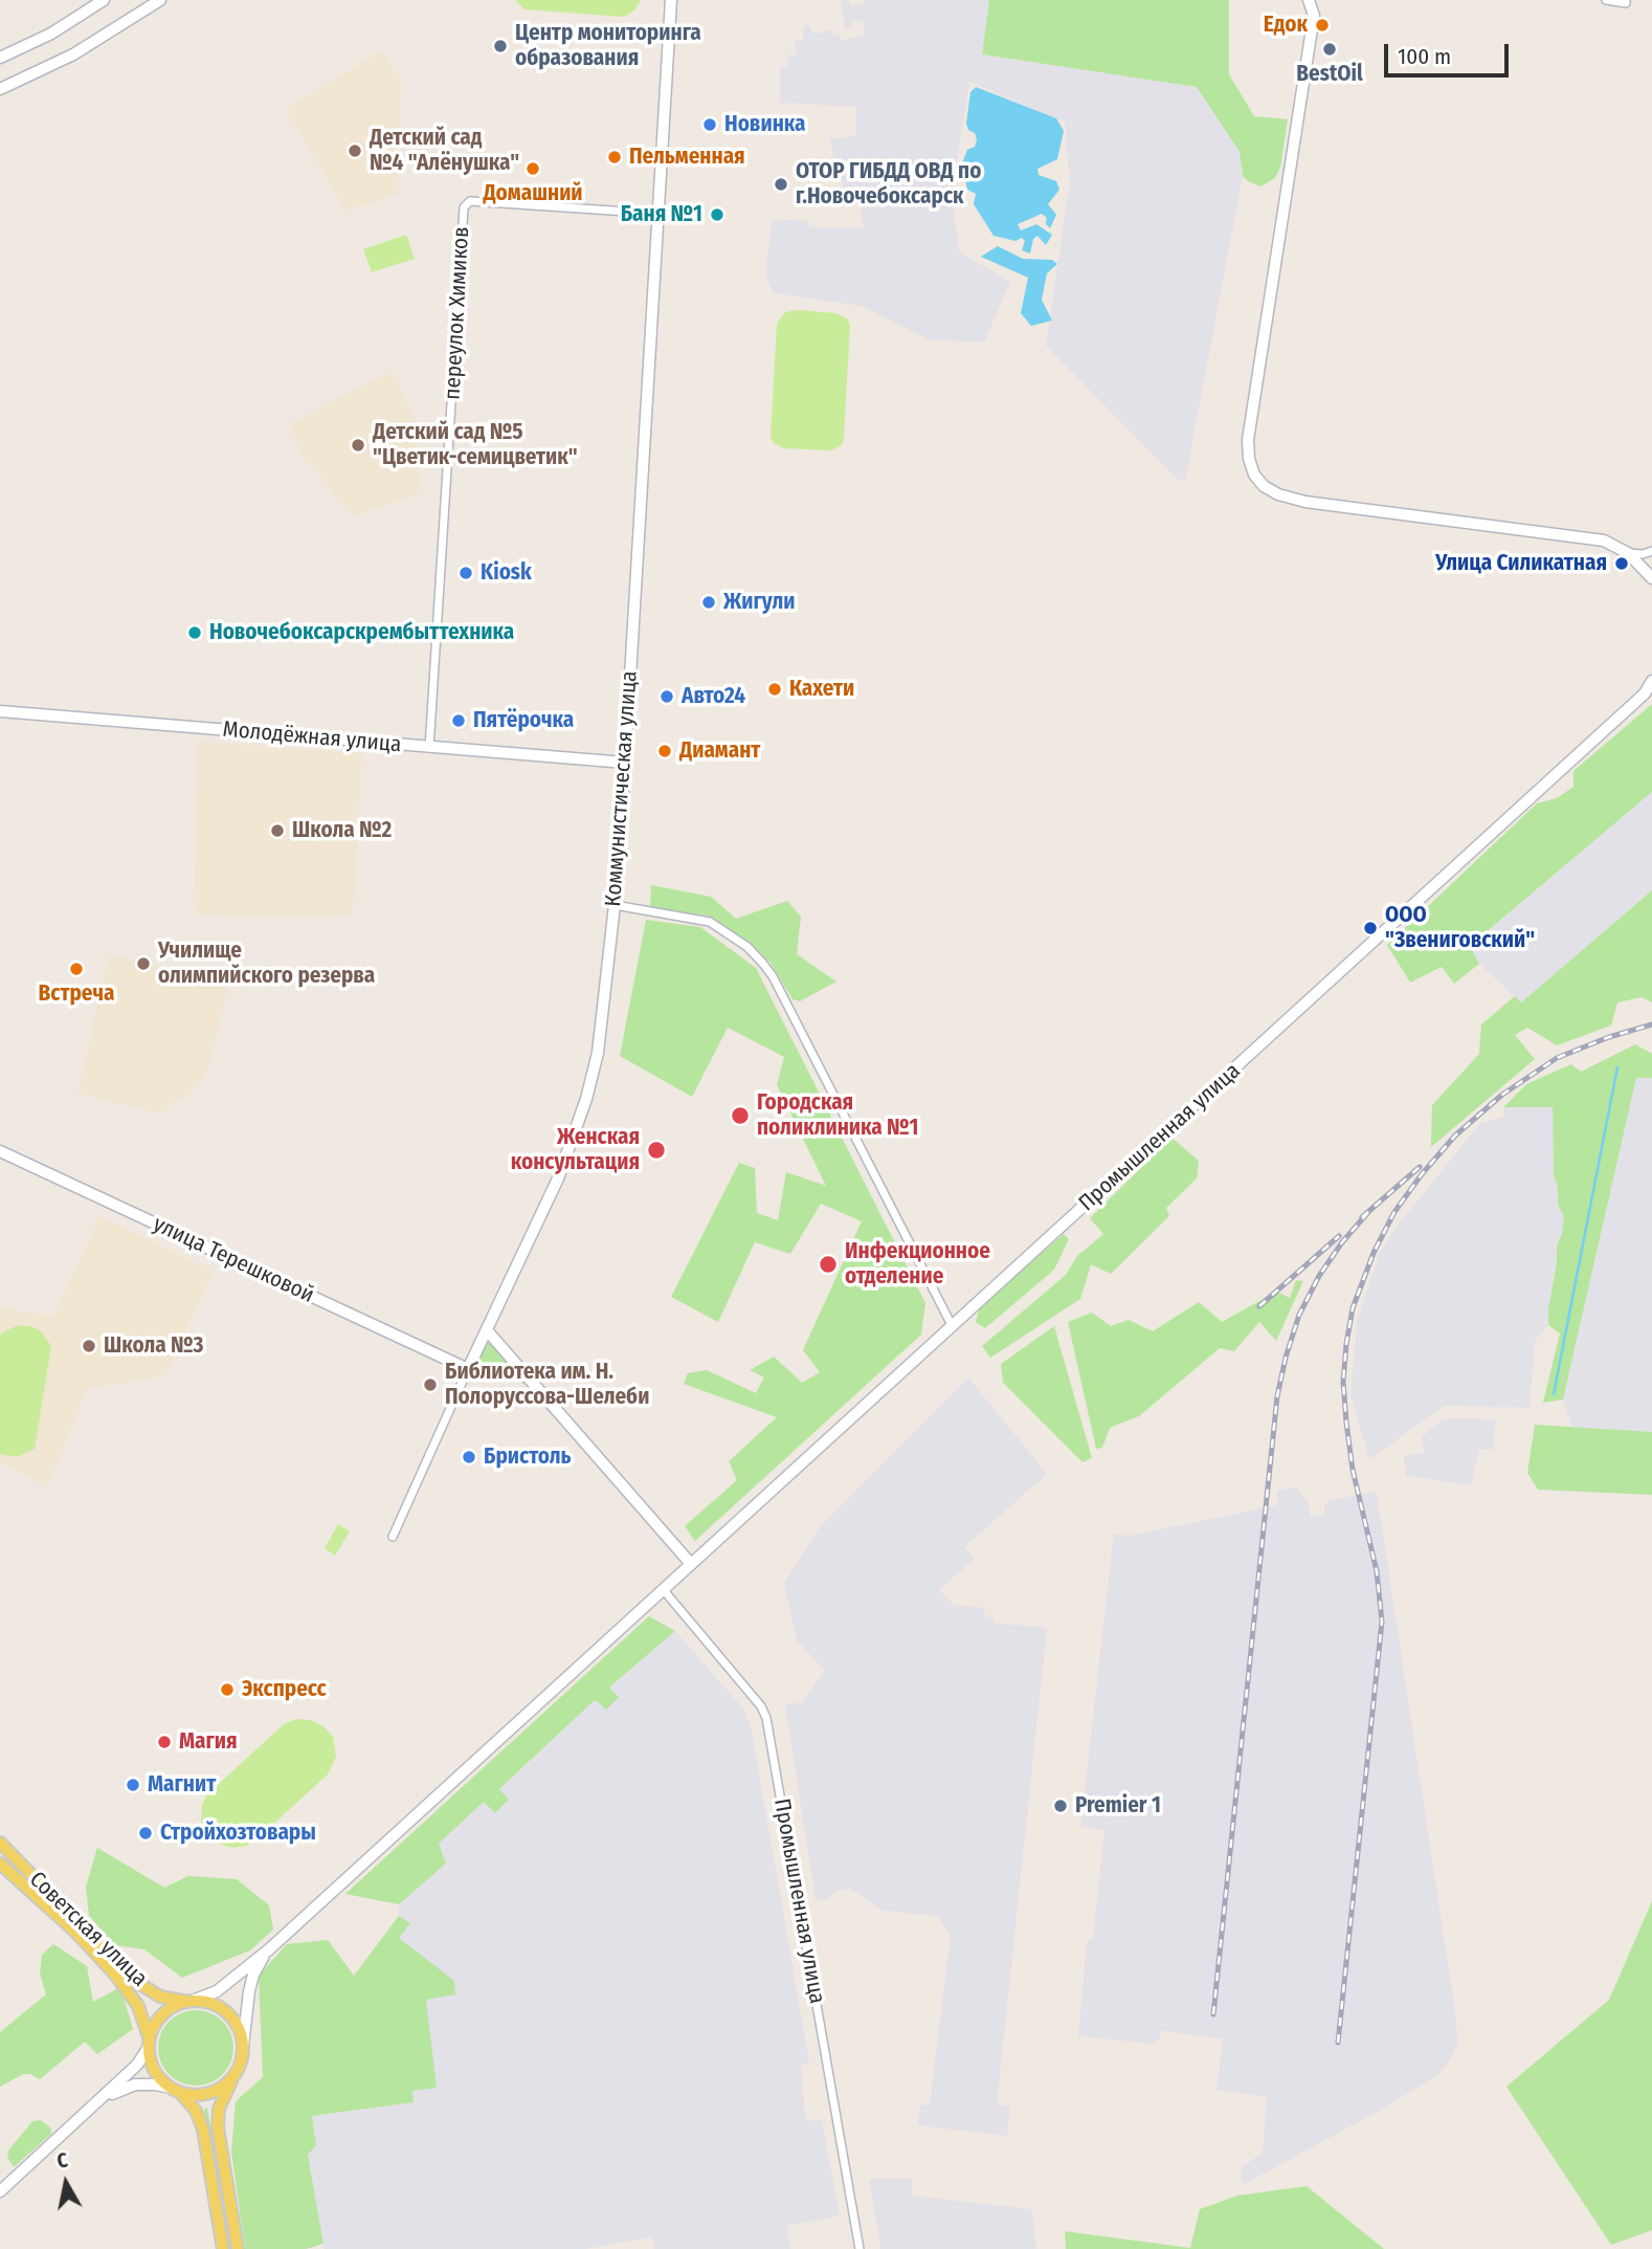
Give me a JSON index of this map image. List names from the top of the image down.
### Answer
{
  "streets": {
    "main road": ["Советская улица"],
    "street": [
      "переулок Химиков",
      "Молодёжная улица",
      "Коммунистическая улица",
      "Промышленная улица",
      "улица Терешковой"
    ]
  },
  "crossings": [
    ["переулок Химиков", "Молодёжная улица"],
    ["переулок Химиков", "Коммунистическая улица"],
    ["Молодёжная улица", "Коммунистическая улица"],
    ["Коммунистическая улица", "улица Терешковой"],
    ["Промышленная улица", "Советская улица"]
  ],
  "places": [
    "Едок",
    "Центр мониторинга образования",
    "BestOil",
    "Новинка",
    "Детский сад №4 \"Алёнушка\"",
    "Пельменная",
    "Домашний",
    "ОТОР ГИБДД ОВД по г.Новочебоксарск",
    "Баня №1",
    "Детский сад №5 \"Цветик-семицветик\"",
    "Улица Силикатная",
    "Kiosk",
    "Жигули",
    "Новочебоксарскрембыттехника",
    "Кахети",
    "Авто24",
    "Пятёрочка",
    "Диамант",
    "Школа №2",
    "ООО \"Звениговский\"",
    "Училище олимпийского резерва",
    "Встреча",
    "Городская поликлиника №1",
    "Женская консультация",
    "Инфекционное отделение",
    "Школа №3",
    "Библиотека им. Н. Полоруссова-Шелеби",
    "Бристоль",
    "Экспресс",
    "Магия",
    "Магнит",
    "Premier 1",
    "Стройхозтовары"
  ],
  "scale_bar": "100 m",
  "north": "top"
}
